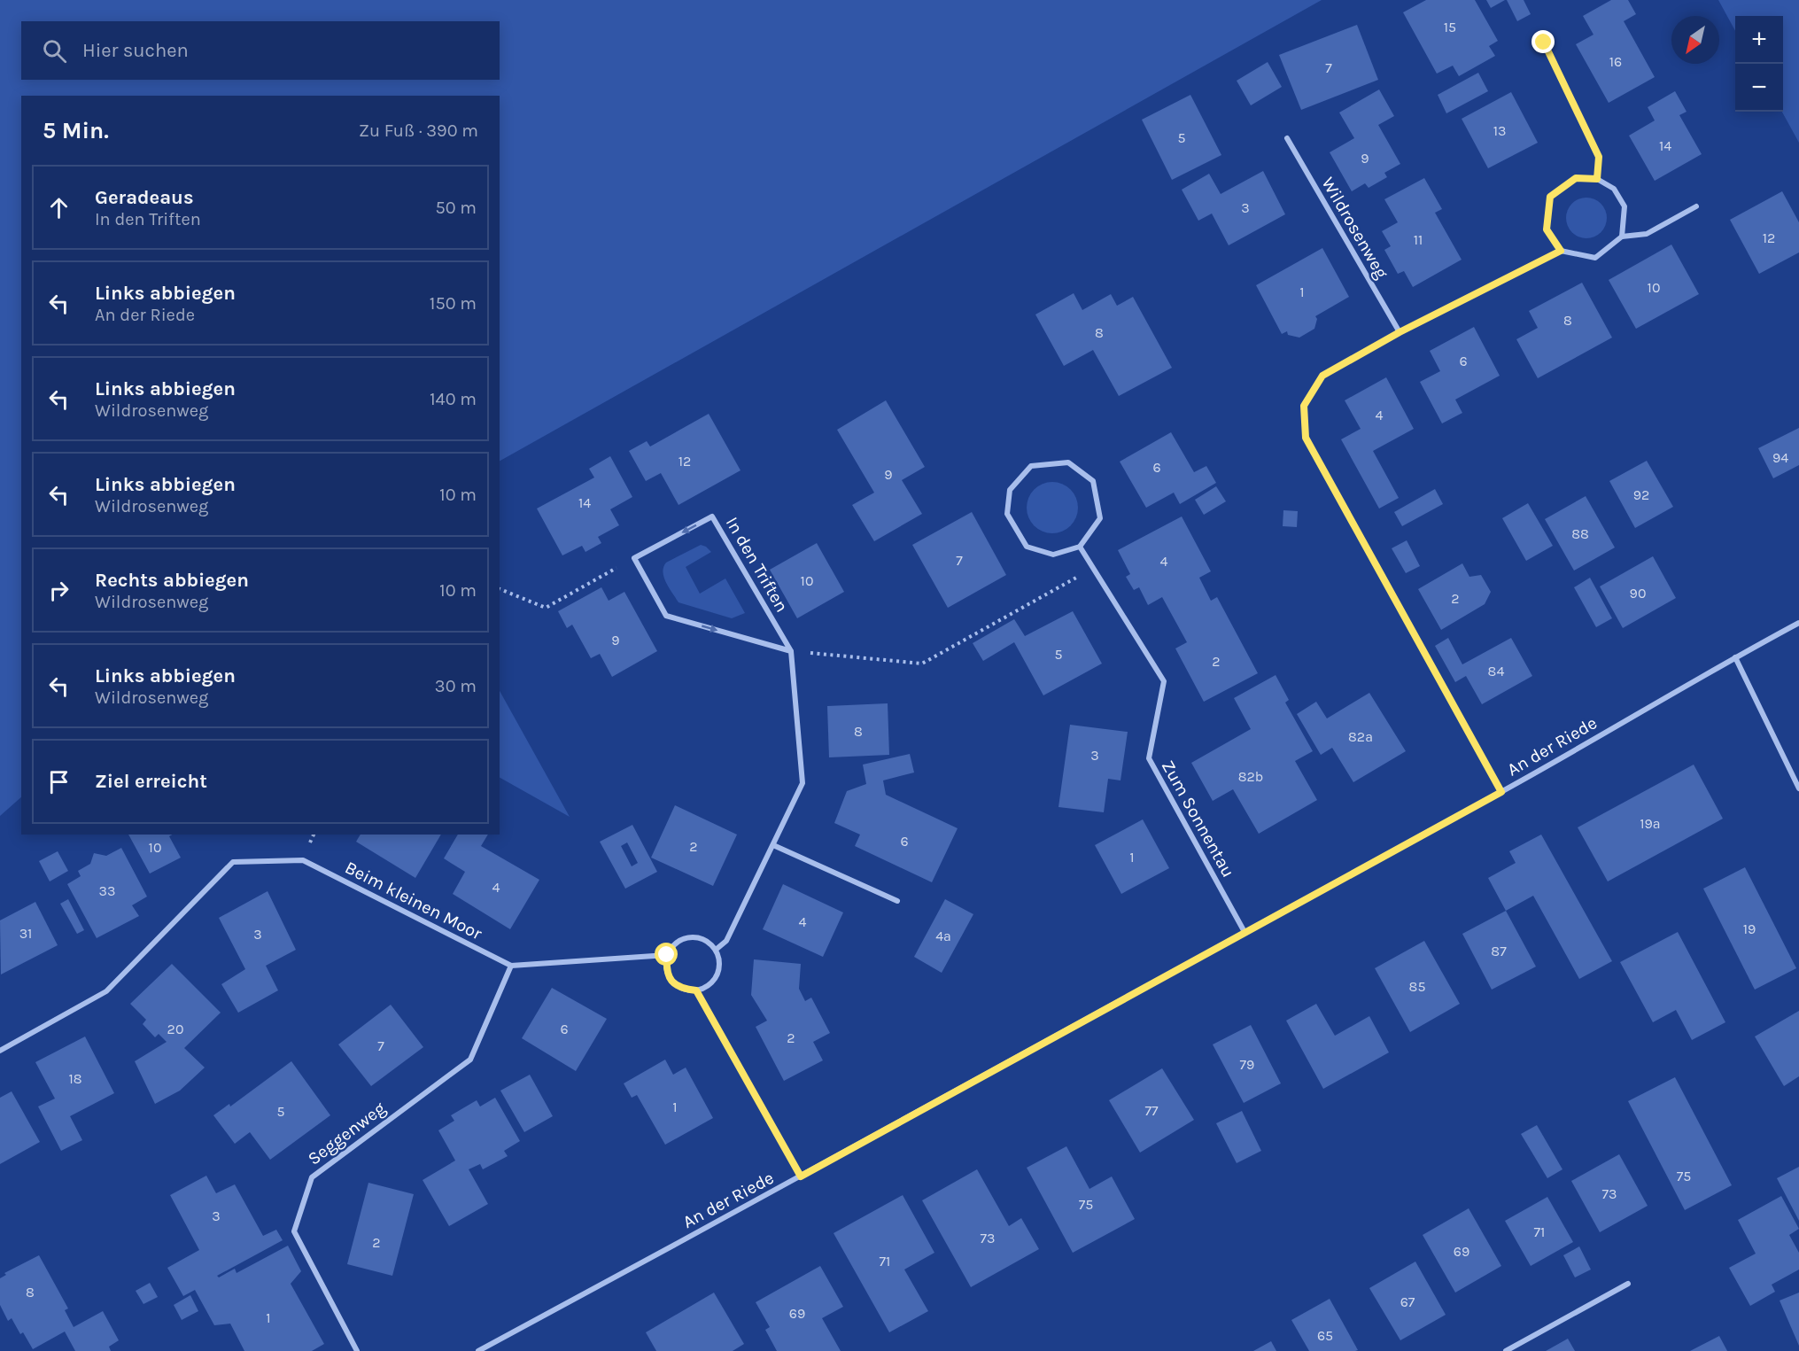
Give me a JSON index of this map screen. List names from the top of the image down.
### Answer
{
  "streets": {
    "street": [
      "Wildrosenweg",
      "In den Triften",
      "An der Riede",
      "Zum Sonnentau",
      "Beim kleinen Moor",
      "Seggenweg"
    ]
  },
  "crossings": [
    ["An der Riede", "Zum Sonnentau"],
    ["Beim kleinen Moor", "Seggenweg"]
  ],
  "house_numbers": [
    "15",
    "16",
    "7",
    "13",
    "5",
    "14",
    "9",
    "3",
    "12",
    "11",
    "10",
    "1",
    "8",
    "8",
    "6",
    "4",
    "94",
    "12",
    "6",
    "9",
    "92",
    "14",
    "88",
    "7",
    "4",
    "10",
    "90",
    "2",
    "9",
    "5",
    "2",
    "84",
    "8",
    "82a",
    "3",
    "82b",
    "19a",
    "6",
    "2",
    "10",
    "1",
    "4",
    "33",
    "4",
    "19",
    "31",
    "3",
    "4a",
    "87",
    "85",
    "20",
    "6",
    "2",
    "7",
    "79",
    "18",
    "1",
    "77",
    "5",
    "75",
    "73",
    "75",
    "3",
    "71",
    "73",
    "2",
    "69",
    "71",
    "8",
    "67",
    "69",
    "1",
    "65"
  ],
  "north": "bottom left",
  "page": {
    "map_buttons": ["+", "−"],
    "search": "Hier suchen",
    "heading": ["5 Min.", "Zu Fuß · 390 m"],
    "list": [
      ["Geradeaus", "In den Triften", "50 m"],
      ["Links abbiegen", "An der Riede", "150 m"],
      ["Links abbiegen", "Wildrosenweg", "140 m"],
      ["Links abbiegen", "Wildrosenweg", "10 m"],
      ["Rechts abbiegen", "Wildrosenweg", "10 m"],
      ["Links abbiegen", "Wildrosenweg", "30 m"],
      "Ziel erreicht"
    ]
  }
}
